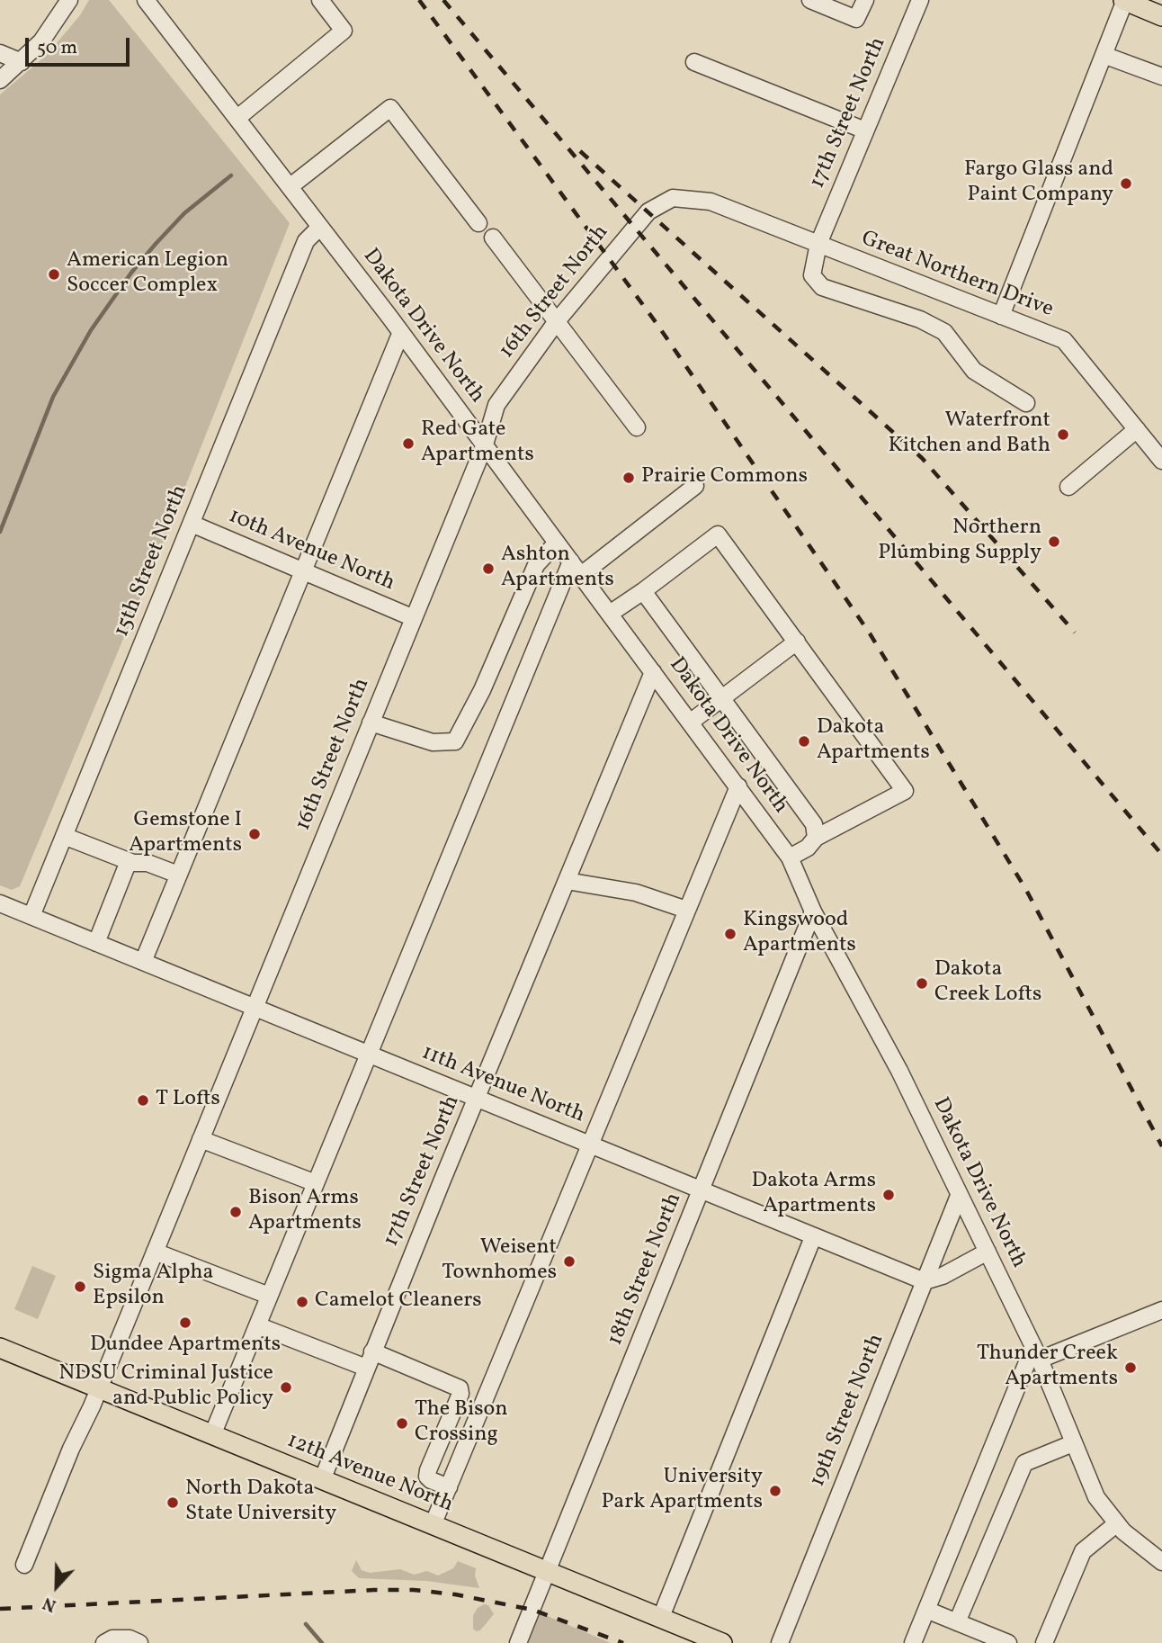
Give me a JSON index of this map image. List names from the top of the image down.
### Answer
{
  "streets": {
    "main road": ["12th Avenue North"],
    "street": [
      "17th Street North",
      "Great Northern Drive",
      "16th Street North",
      "Dakota Drive North",
      "10th Avenue North",
      "15th Street North",
      "11th Avenue North",
      "18th Street North",
      "19th Street North"
    ]
  },
  "crossings": [
    ["17th Street North", "Great Northern Drive"],
    ["17th Street North", "Dakota Drive North"],
    ["17th Street North", "11th Avenue North"],
    ["17th Street North", "12th Avenue North"],
    ["Great Northern Drive", "16th Street North"],
    ["16th Street North", "Dakota Drive North"],
    ["16th Street North", "10th Avenue North"],
    ["16th Street North", "11th Avenue North"],
    ["16th Street North", "12th Avenue North"],
    ["Dakota Drive North", "15th Street North"],
    ["Dakota Drive North", "18th Street North"],
    ["Dakota Drive North", "19th Street North"],
    ["10th Avenue North", "15th Street North"],
    ["15th Street North", "11th Avenue North"],
    ["11th Avenue North", "18th Street North"],
    ["11th Avenue North", "19th Street North"],
    ["18th Street North", "12th Avenue North"]
  ],
  "places": [
    "Fargo Glass and Paint Company",
    "American Legion Soccer Complex",
    "Waterfront Kitchen and Bath",
    "Red Gate Apartments",
    "Prairie Commons",
    "Northern Plumbing Supply",
    "Ashton Apartments",
    "Dakota Apartments",
    "Gemstone I Apartments",
    "Kingswood Apartments",
    "Dakota Creek Lofts",
    "T Lofts",
    "Dakota Arms Apartments",
    "Bison Arms Apartments",
    "Weisent Townhomes",
    "Sigma Alpha Epsilon",
    "Camelot Cleaners",
    "Dundee Apartments",
    "Thunder Creek Apartments",
    "NDSU Criminal Justice and Public Policy",
    "The Bison Crossing",
    "University Park Apartments",
    "North Dakota State University"
  ],
  "scale_bar": "50 m",
  "north": "bottom"
}
